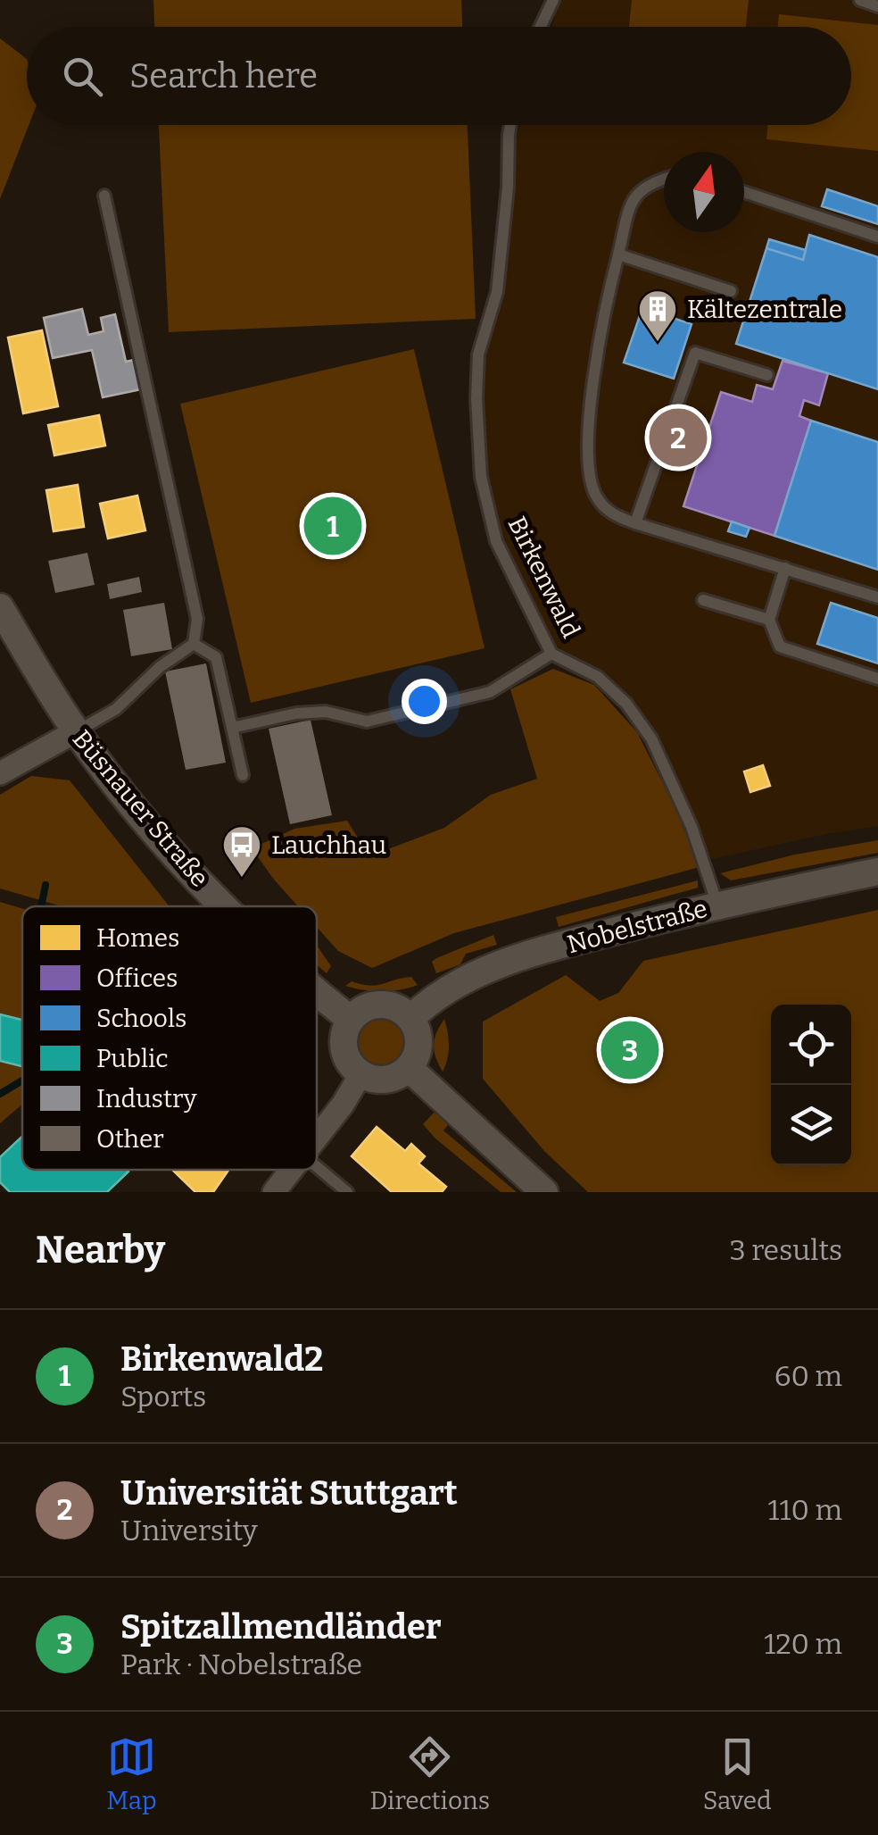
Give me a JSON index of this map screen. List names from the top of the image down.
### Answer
{
  "streets": {
    "street": ["Büsnauer Straße", "Nobelstraße"],
    "lane": ["Birkenwald"]
  },
  "crossings": [
    ["Birkenwald", "Nobelstraße"],
    ["Büsnauer Straße", "Nobelstraße"]
  ],
  "places": {
    "building": ["Kältezentrale"],
    "bus stop": ["Lauchhau"]
  },
  "legend": [
    "Homes",
    "Offices",
    "Schools",
    "Public",
    "Industry",
    "Other"
  ],
  "north": "top",
  "page": {
    "search": "Search here",
    "pins": ["2", "1", "3"],
    "heading": ["Nearby", "3 results"],
    "list": [
      {
        "mark": "1",
        "name": "Birkenwald2",
        "note": "Sports",
        "value": "60 m"
      },
      {
        "mark": "2",
        "name": "Universität Stuttgart",
        "note": "University",
        "value": "110 m"
      },
      {
        "mark": "3",
        "name": "Spitzallmendländer",
        "note": "Park · Nobelstraße",
        "value": "120 m"
      }
    ],
    "nav": ["Map", "Directions", "Saved"]
  }
}
